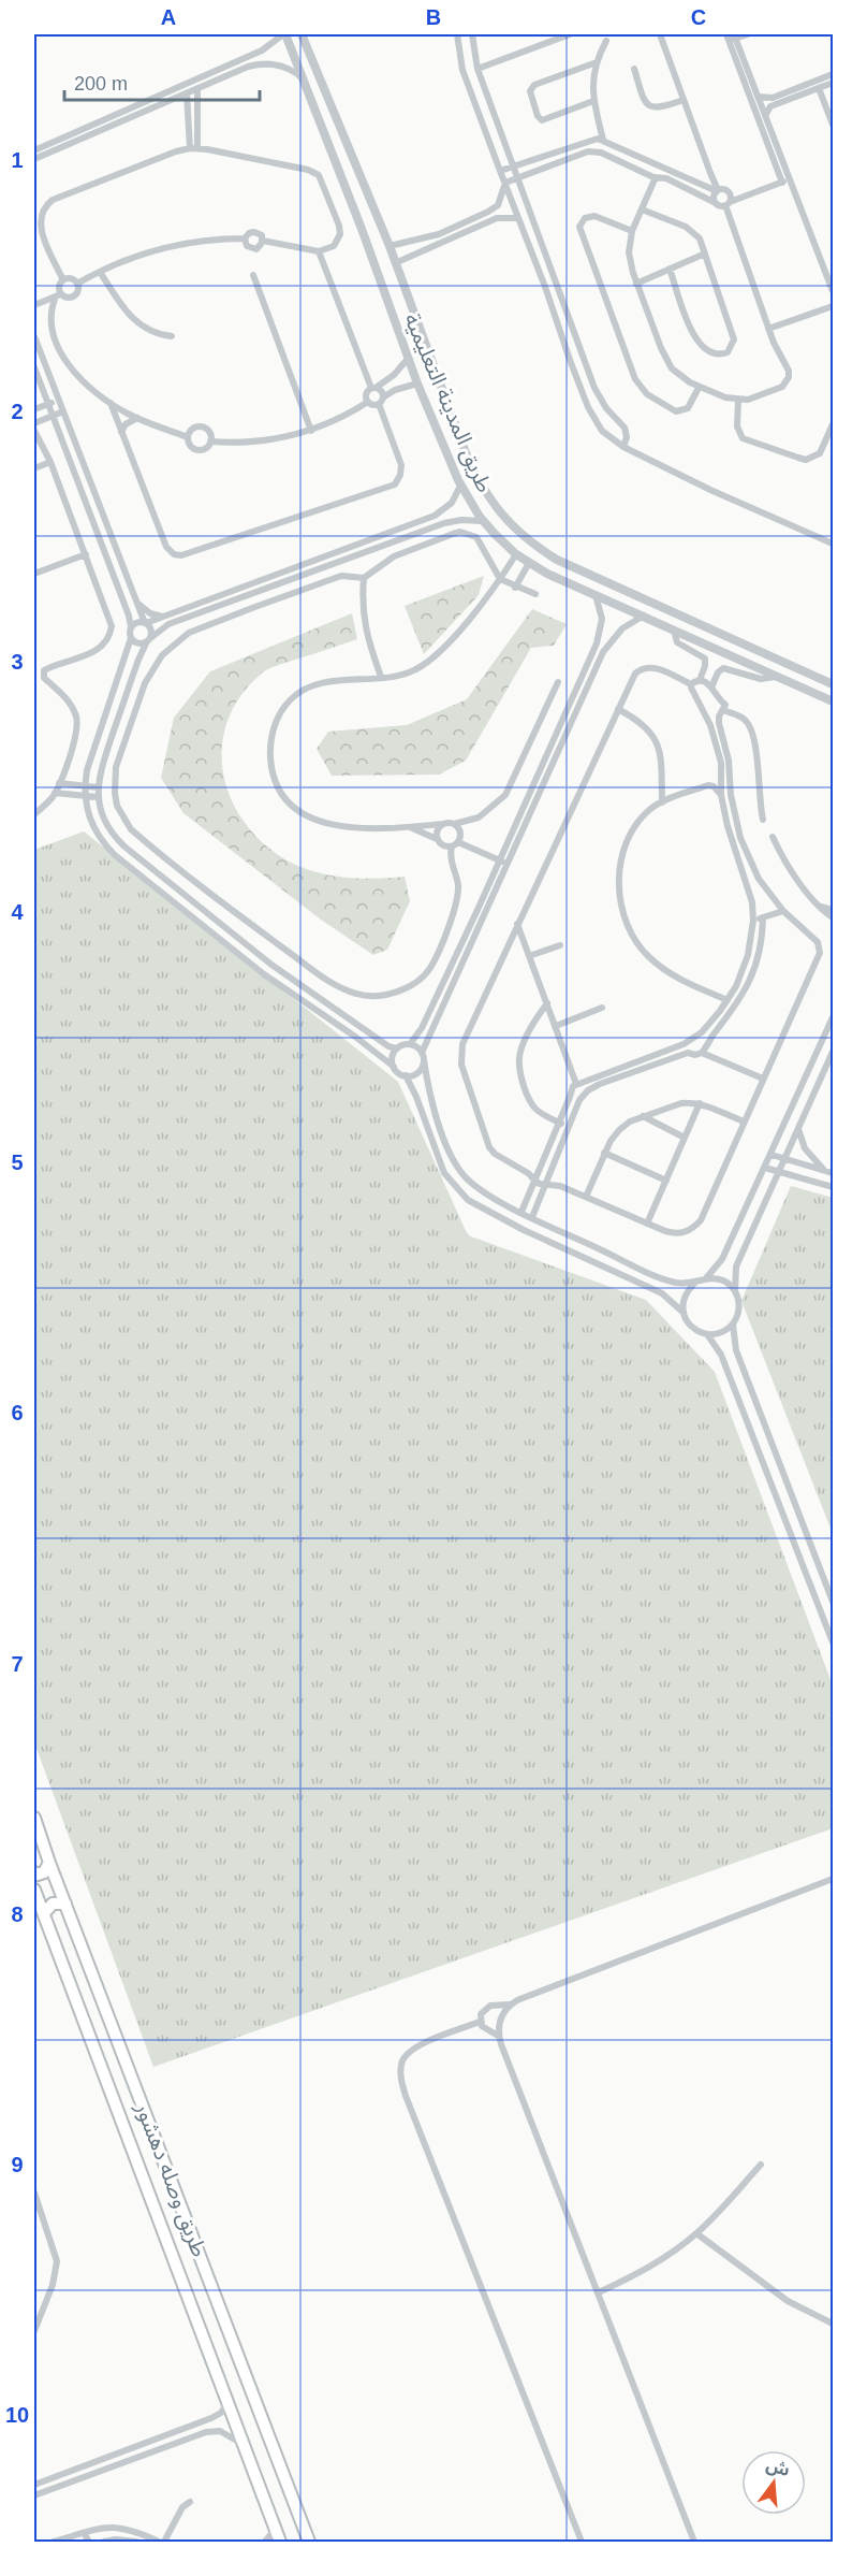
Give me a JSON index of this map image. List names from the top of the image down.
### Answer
{
  "streets": {
    "main road": ["طريق وصله دهشور"],
    "street": ["طريق المدينة التعليمية"]
  },
  "scale_bar": "200 m",
  "north": "top",
  "grid": {
    "columns": ["A", "B", "C"],
    "rows": [
      "1",
      "2",
      "3",
      "4",
      "5",
      "6",
      "7",
      "8",
      "9",
      "10"
    ]
  }
}
